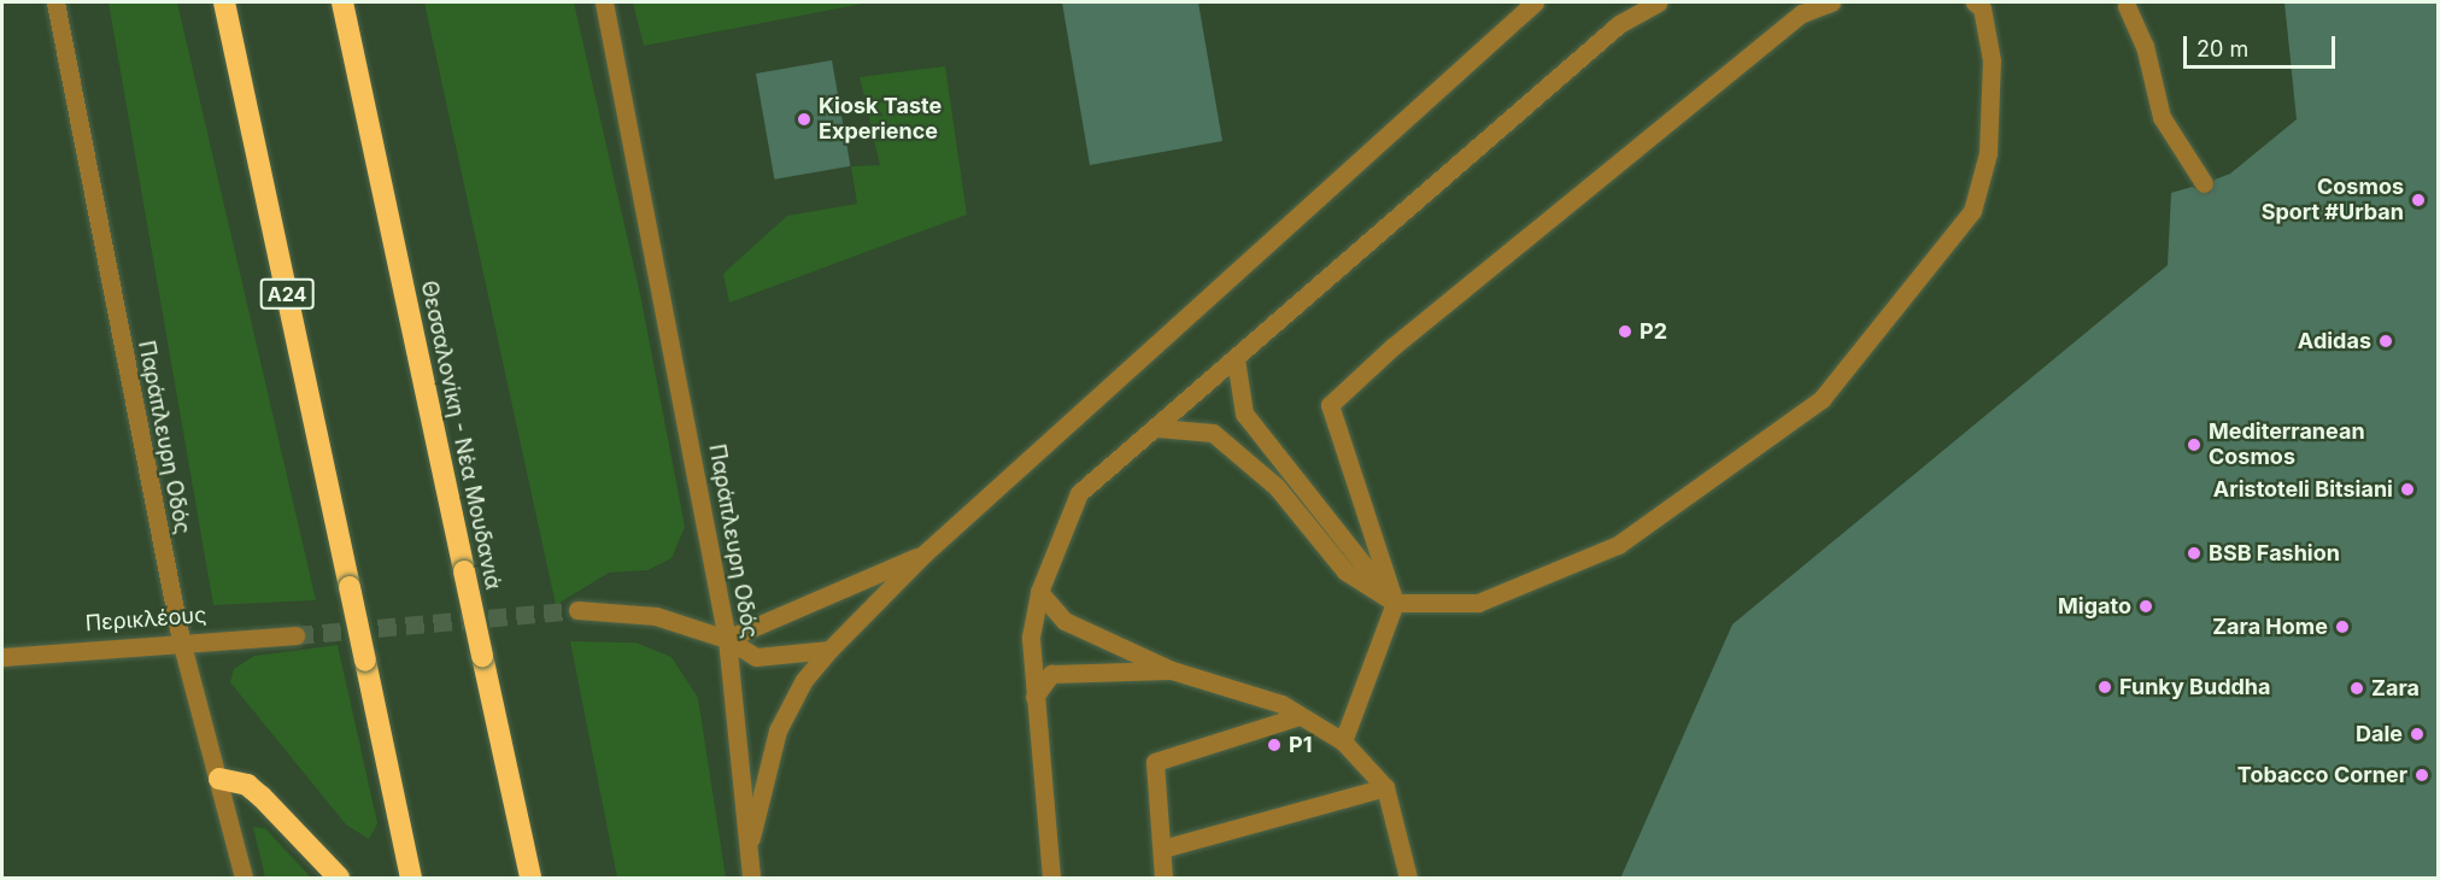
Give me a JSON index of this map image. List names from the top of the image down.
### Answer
{
  "streets": {
    "highway": ["Α24", "Θεσσαλονίκη - Νέα Μουδανιά"],
    "street": ["Παράπλευρη Οδός", "Περικλέους"]
  },
  "crossings": [
    ["Παράπλευρη Οδός", "Περικλέους"]
  ],
  "places": [
    "Kiosk Taste Experience",
    "Cosmos Sport #Urban",
    "P2",
    "Adidas",
    "Mediterranean Cosmos",
    "Aristoteli Bitsiani",
    "BSB Fashion",
    "Migato",
    "Zara Home",
    "Funky Buddha",
    "Zara",
    "Dale",
    "P1",
    "Tobacco Corner"
  ],
  "scale_bar": "20 m"
}
